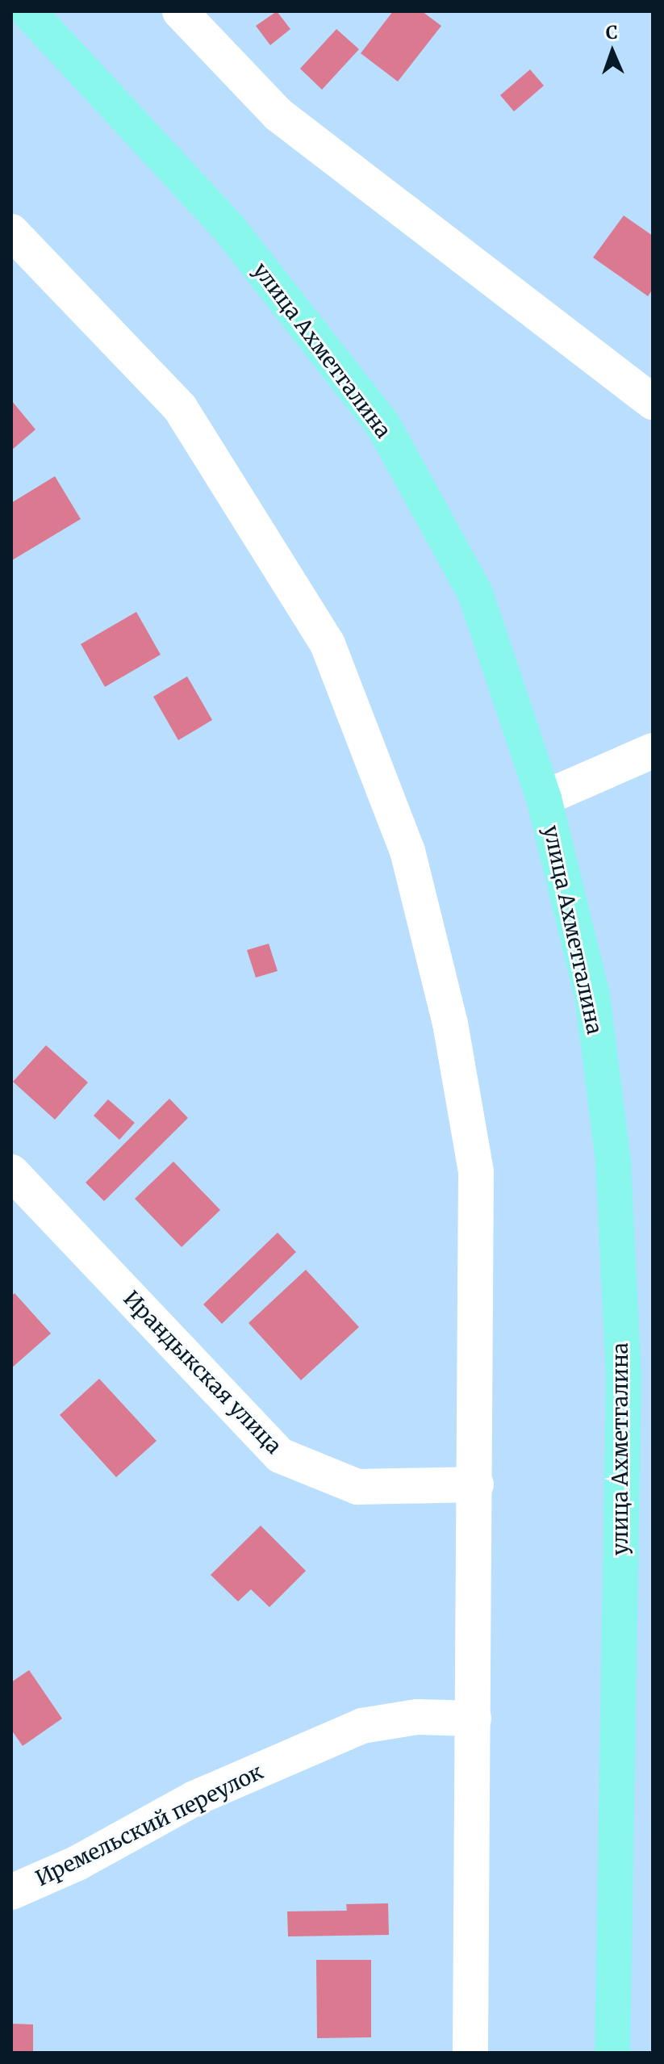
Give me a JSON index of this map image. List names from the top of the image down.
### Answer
{
  "streets": {
    "main road": ["улица Ахметгалина"],
    "street": ["Ирандыкская улица", "Иремельский переулок"]
  },
  "north": "top"
}
